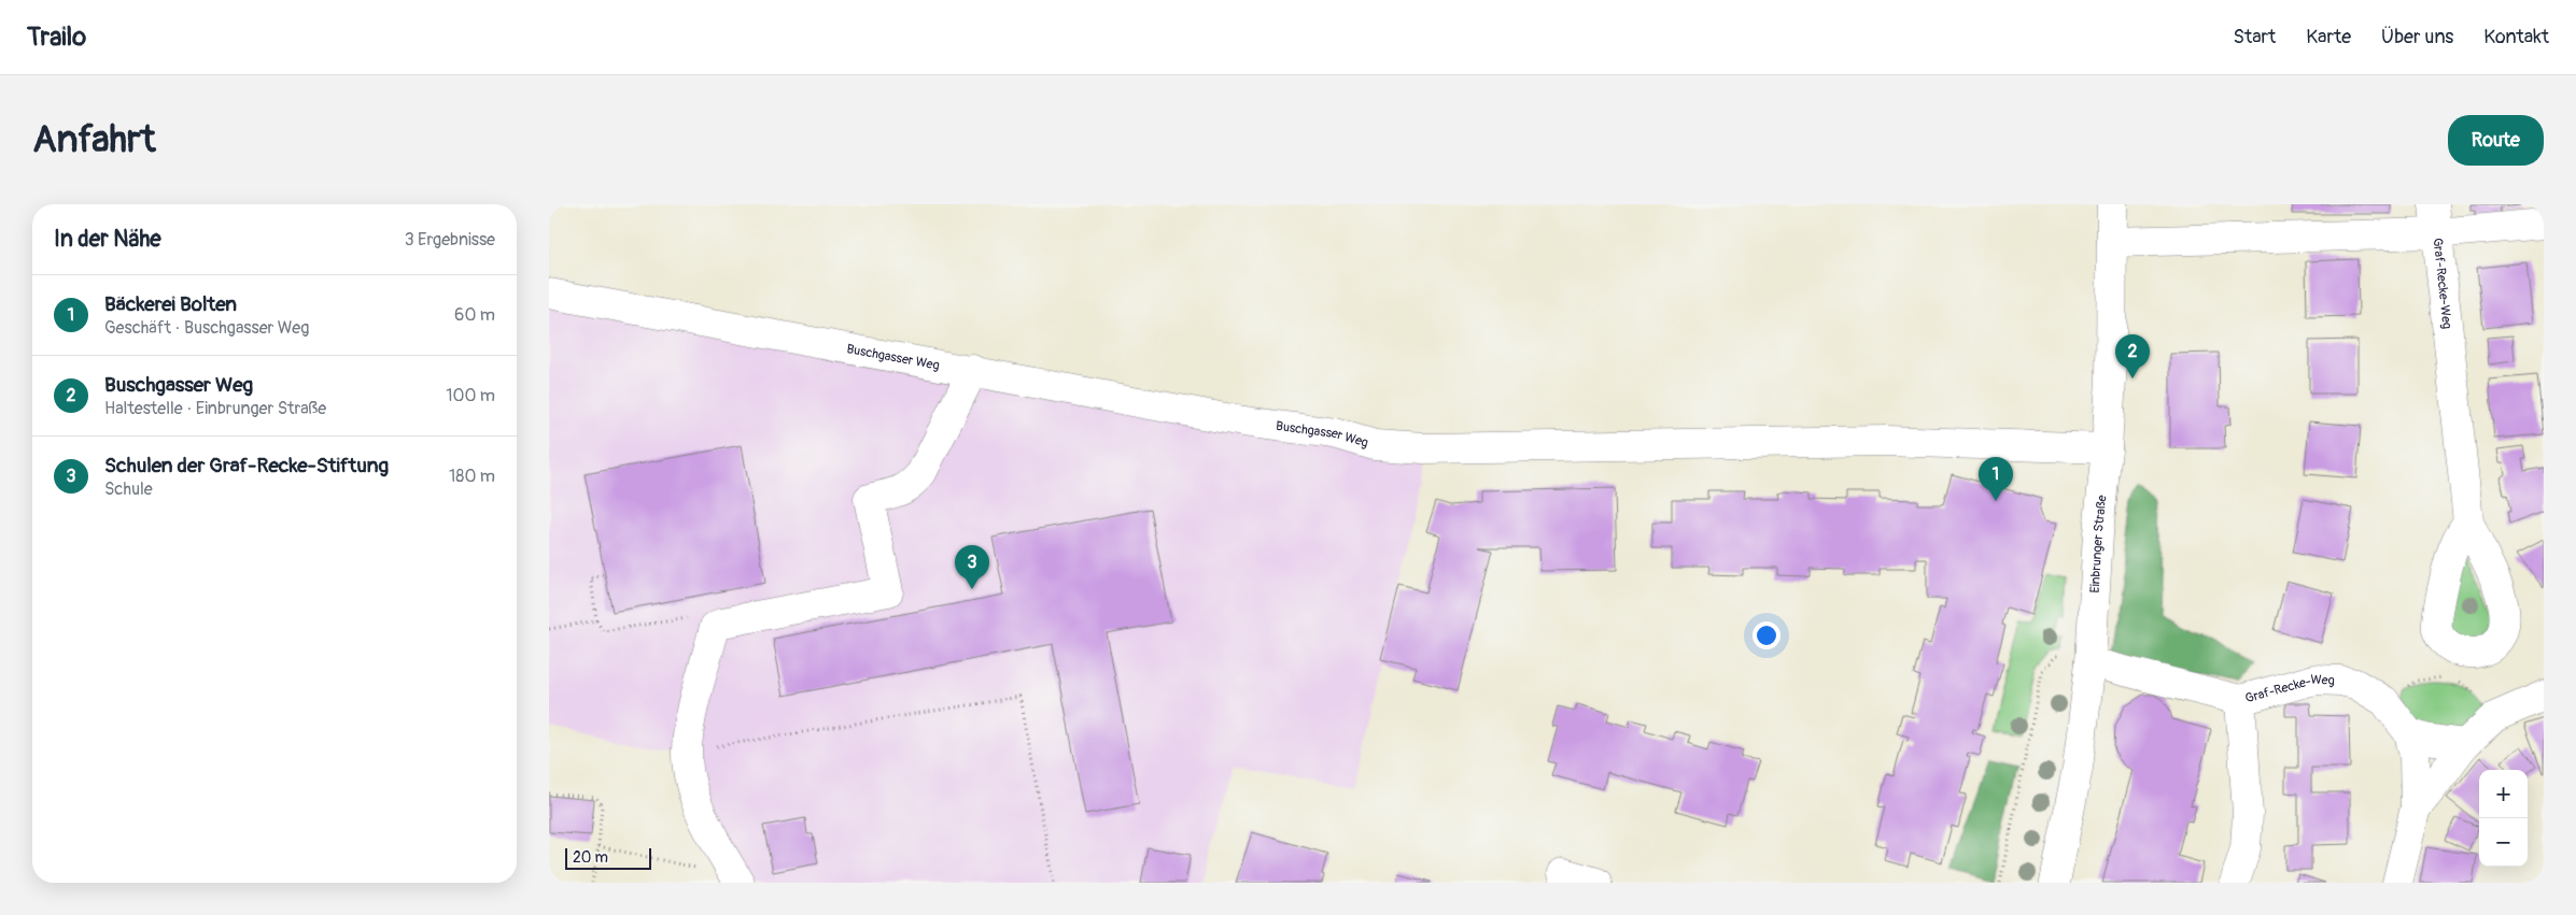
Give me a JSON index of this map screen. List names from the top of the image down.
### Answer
{
  "streets": {
    "street": ["Graf-Recke-Weg", "Buschgasser Weg", "Einbrunger Straße"]
  },
  "crossings": [
    ["Graf-Recke-Weg", "Einbrunger Straße"],
    ["Buschgasser Weg", "Einbrunger Straße"]
  ],
  "scale_bar": "20 m",
  "page": {
    "header": "Trailo",
    "nav": [
      "Start",
      "Karte",
      "Über uns",
      "Kontakt"
    ],
    "buttons": "Route",
    "title": "Anfahrt",
    "heading": ["In der Nähe", "3 Ergebnisse"],
    "list": [
      {
        "mark": "1",
        "name": "Bäckerei Bolten",
        "note": "Geschäft · Buschgasser Weg",
        "value": "60 m"
      },
      {
        "mark": "2",
        "name": "Buschgasser Weg",
        "note": "Haltestelle · Einbrunger Straße",
        "value": "100 m"
      },
      {
        "mark": "3",
        "name": "Schulen der Graf-Recke-Stiftung",
        "note": "Schule",
        "value": "180 m"
      }
    ],
    "pins": ["2", "1", "3"],
    "map_buttons": ["+", "−"],
    "scale": "20 m"
  }
}
